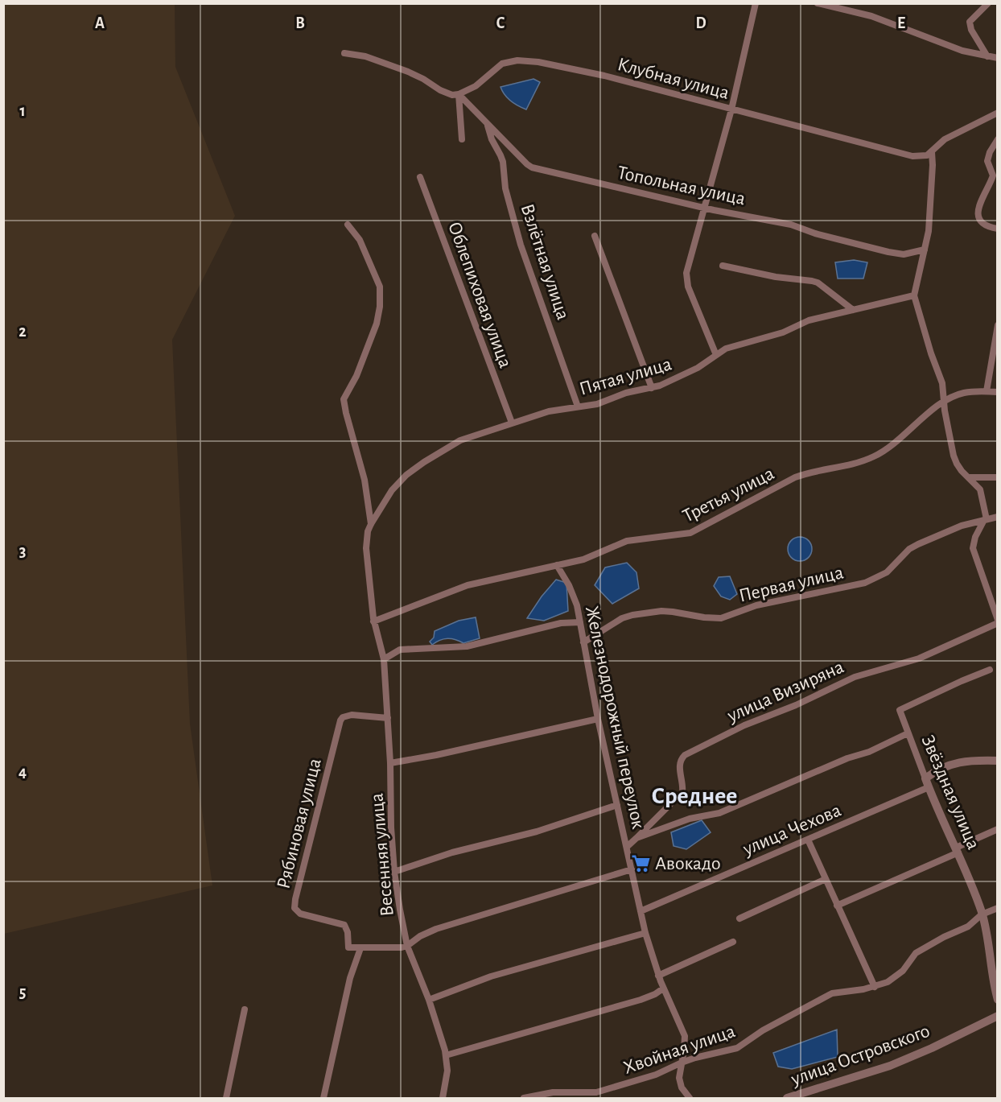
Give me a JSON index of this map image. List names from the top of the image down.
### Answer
{
  "streets": {
    "street": [
      "Клубная улица",
      "Топольная улица",
      "Взлётная улица",
      "Облепиховая улица",
      "Пятая улица",
      "Третья улица",
      "Первая улица",
      "улица Визиряна",
      "Железнодорожный переулок",
      "Звёздная улица",
      "Рябиновая улица",
      "улица Чехова",
      "Весенняя улица",
      "Хвойная улица",
      "улица Островского"
    ]
  },
  "crossings": [
    ["Клубная улица", "Топольная улица"],
    ["Топольная улица", "Взлётная улица"],
    ["Взлётная улица", "Пятая улица"],
    ["Облепиховая улица", "Пятая улица"],
    ["Третья улица", "Железнодорожный переулок"],
    ["Третья улица", "Весенняя улица"],
    ["Первая улица", "Железнодорожный переулок"],
    ["улица Визиряна", "Железнодорожный переулок"],
    ["Железнодорожный переулок", "улица Чехова"],
    ["Железнодорожный переулок", "Хвойная улица"],
    ["Звёздная улица", "улица Чехова"],
    ["Звёздная улица", "Хвойная улица"],
    ["Рябиновая улица", "Весенняя улица"]
  ],
  "districts": ["Среднее"],
  "places": {
    "supermarket": ["Авокадо"]
  },
  "grid": {
    "columns": [
      "A",
      "B",
      "C",
      "D",
      "E"
    ],
    "rows": [
      "1",
      "2",
      "3",
      "4",
      "5"
    ]
  }
}
